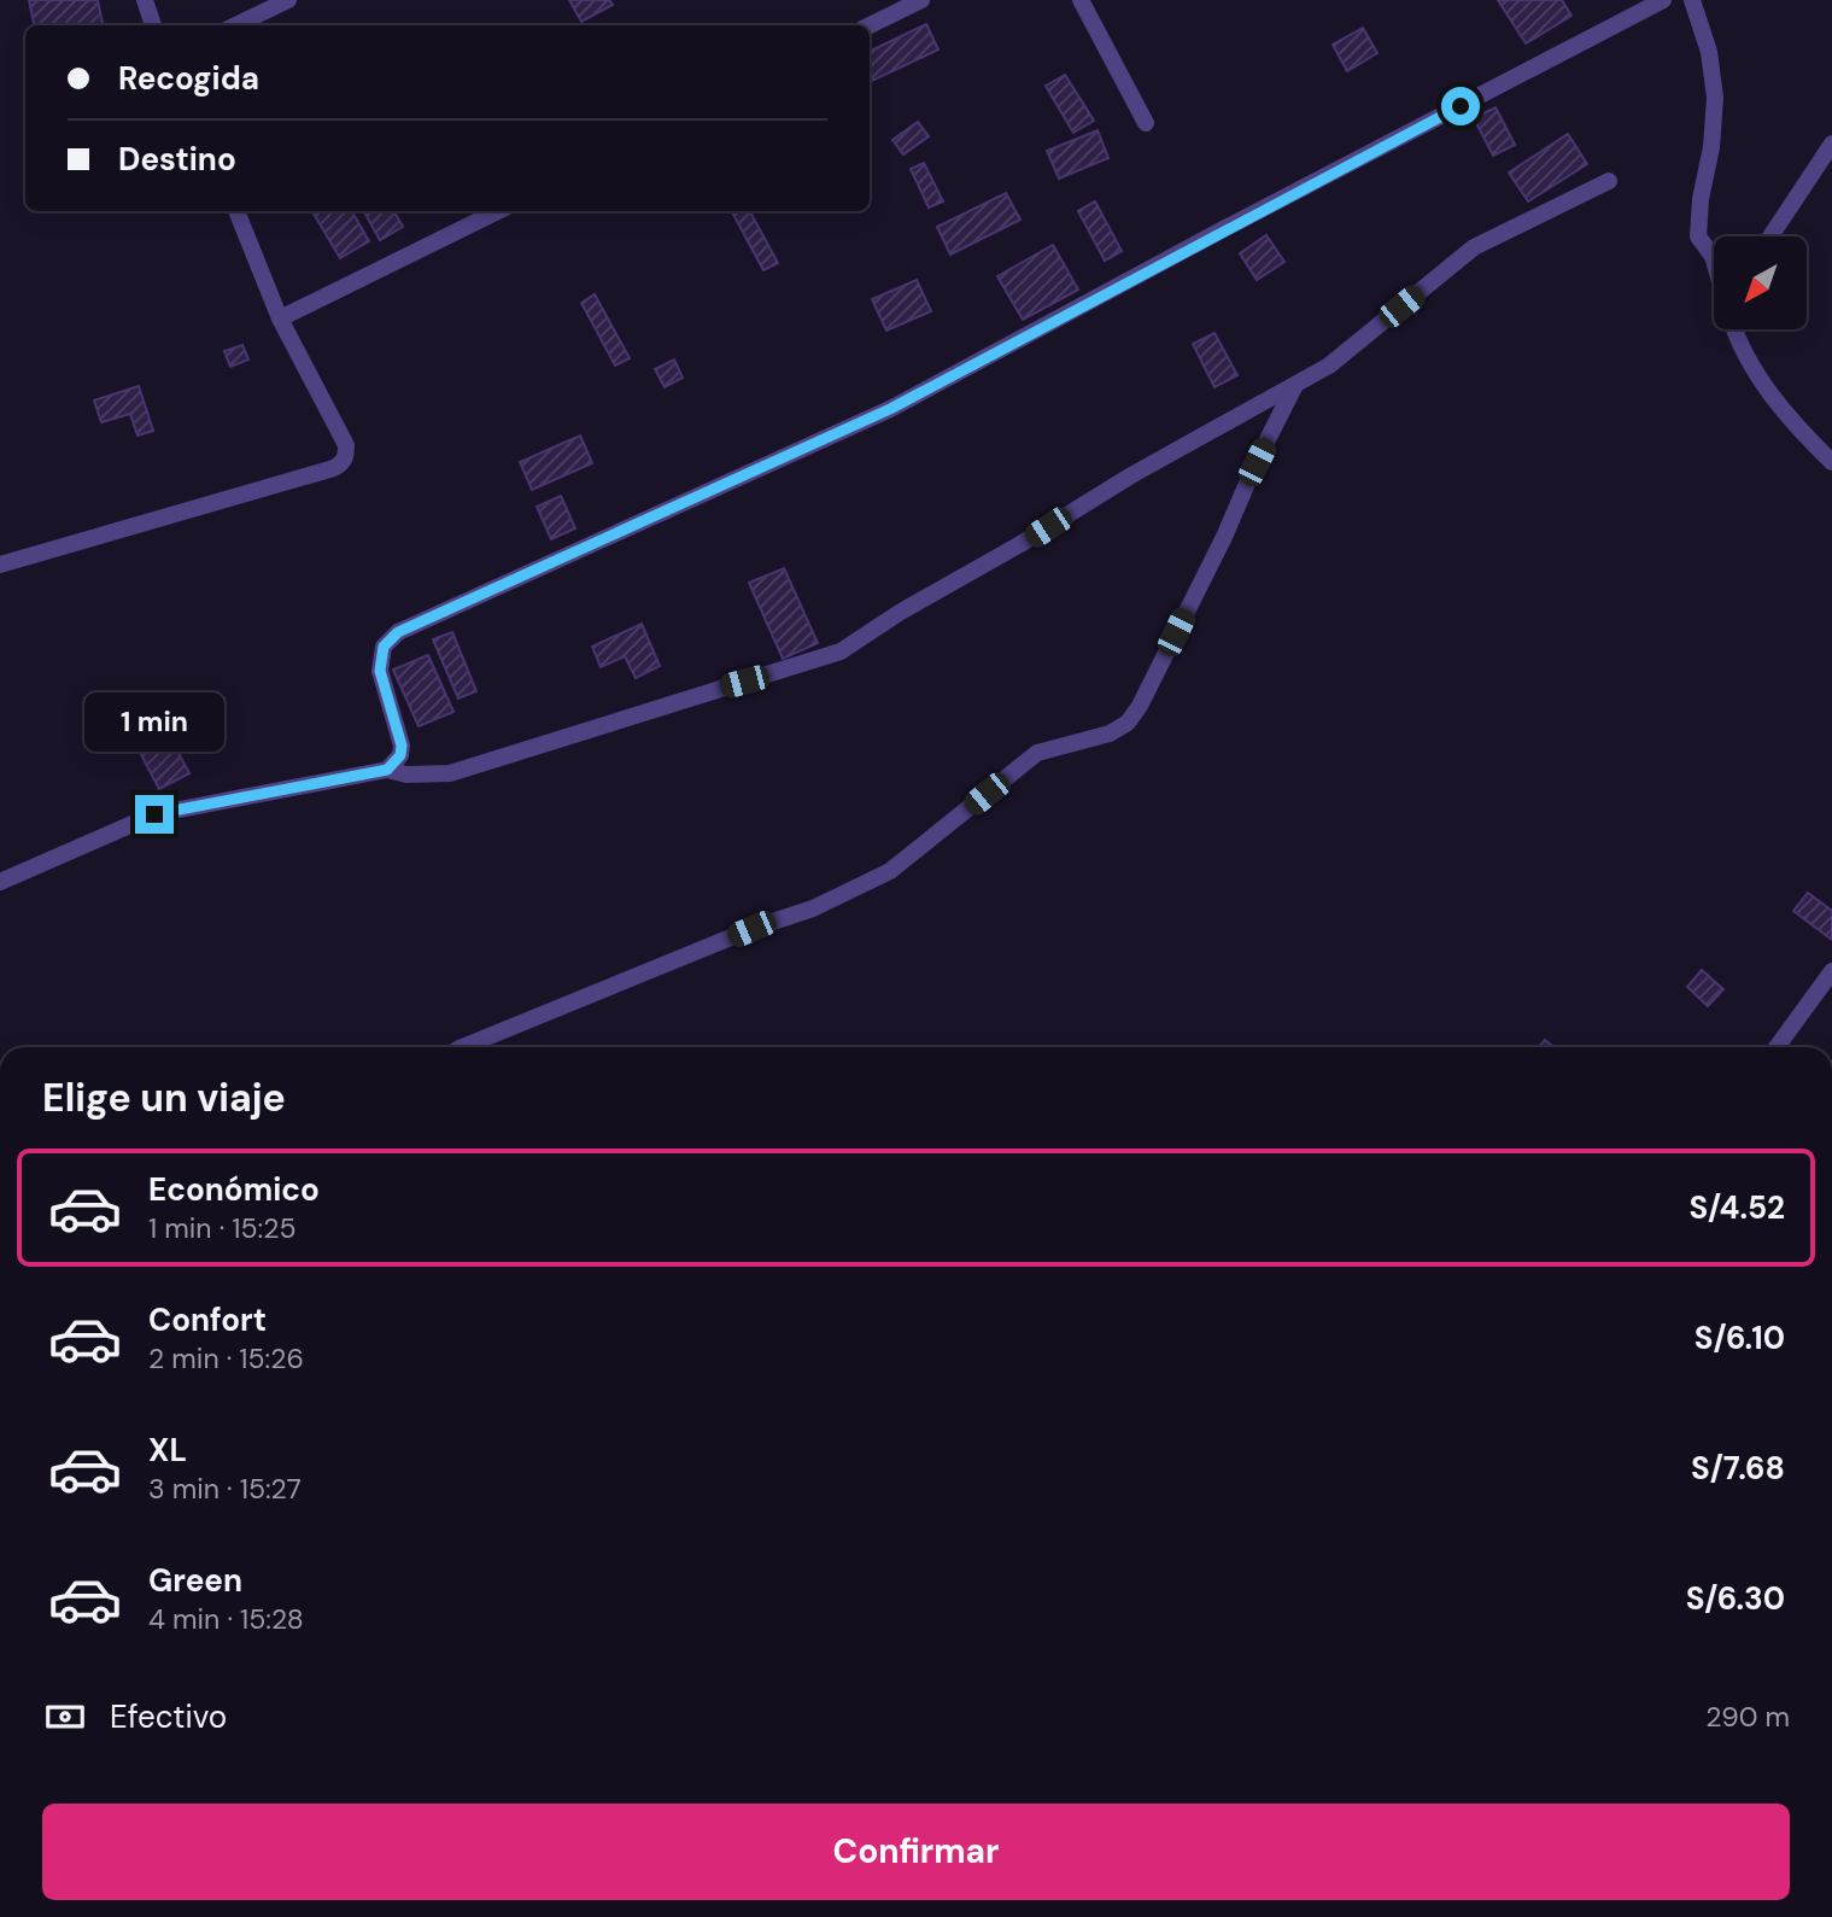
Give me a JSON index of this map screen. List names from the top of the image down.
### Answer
{
  "north": "bottom left",
  "page": {
    "banner": ["Recogida", "Destino"],
    "bubble": "1 min",
    "heading": "Elige un viaje",
    "list": [
      {
        "name": "Económico",
        "note": "1 min · 15:25",
        "value": "S/4.52"
      },
      {
        "name": "Confort",
        "note": "2 min · 15:26",
        "value": "S/6.10"
      },
      {
        "name": "XL",
        "note": "3 min · 15:27",
        "value": "S/7.68"
      },
      {
        "name": "Green",
        "note": "4 min · 15:28",
        "value": "S/6.30"
      }
    ],
    "pay": ["Efectivo", "290 m"],
    "buttons": "Confirmar"
  }
}
